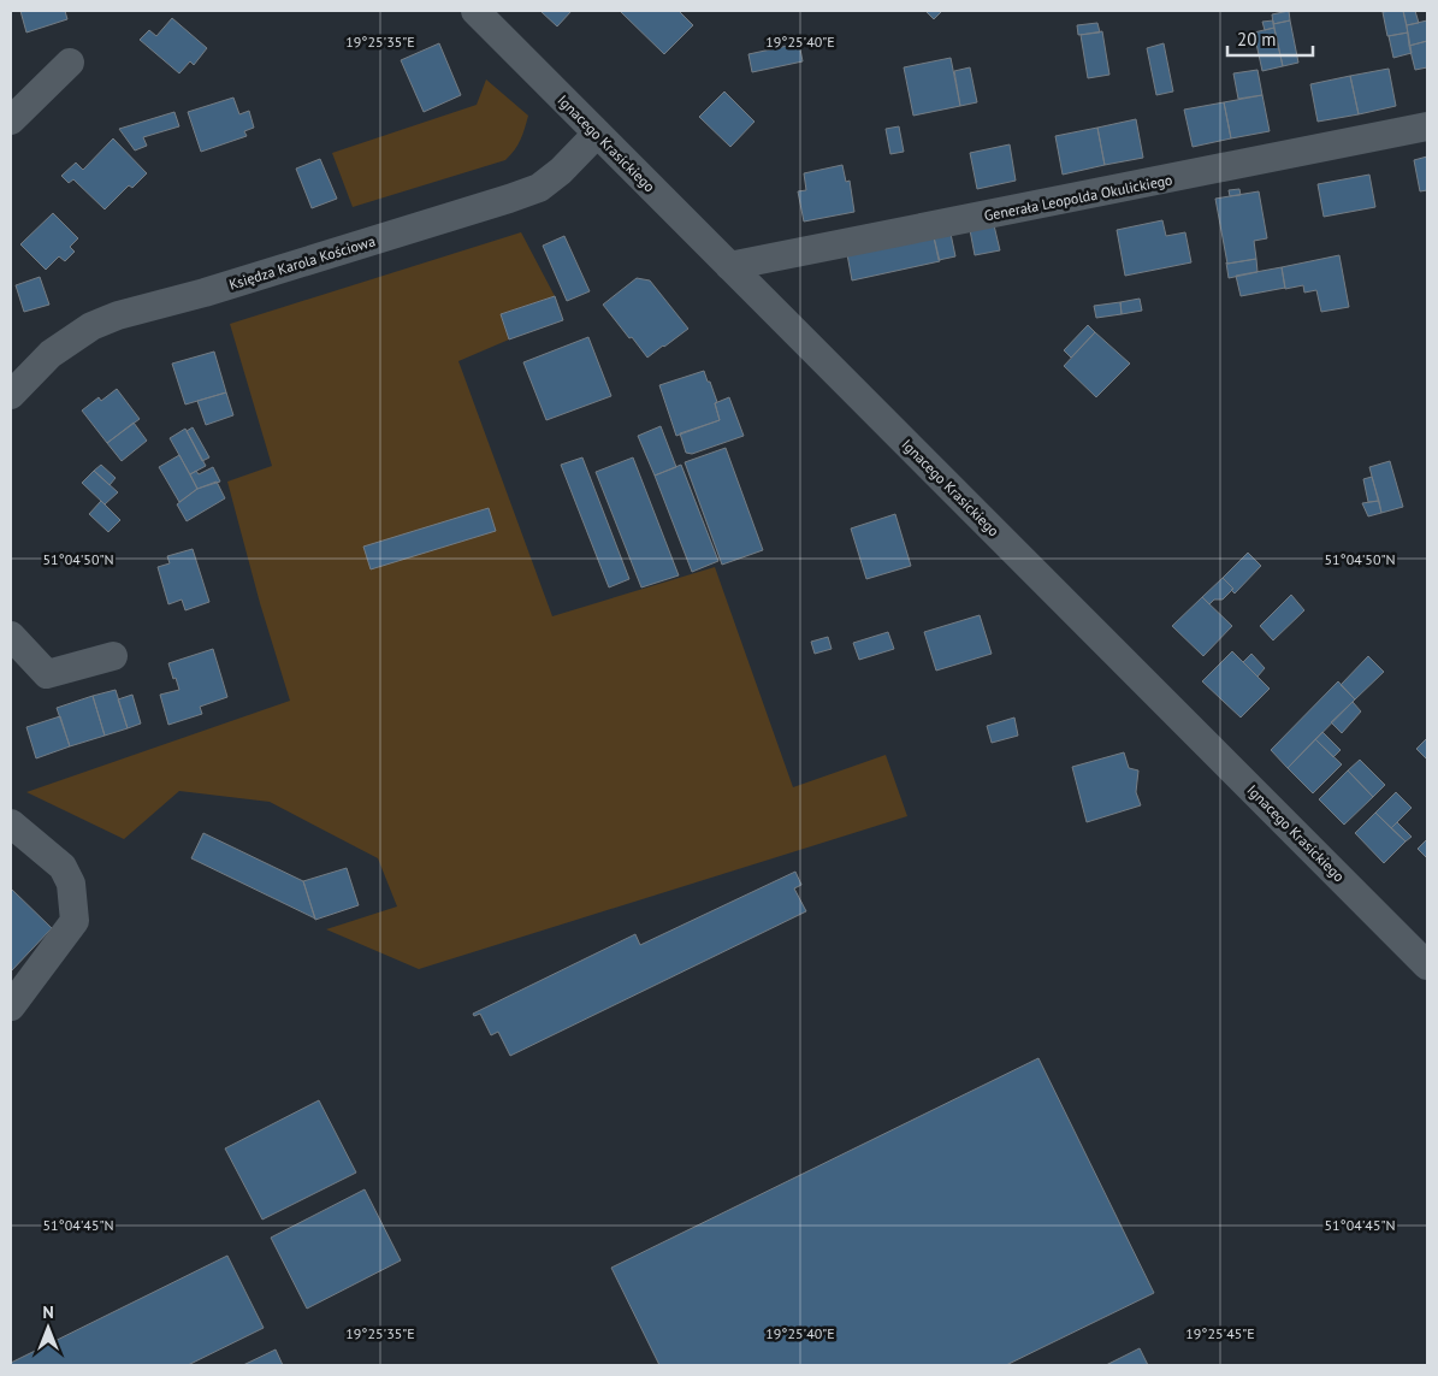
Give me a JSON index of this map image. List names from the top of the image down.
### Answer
{
  "streets": {
    "street": ["Ignacego Krasickiego", "Generała Leopolda Okulickiego", "Księdza Karola Kościowa"]
  },
  "crossings": [
    ["Ignacego Krasickiego", "Generała Leopolda Okulickiego"],
    ["Ignacego Krasickiego", "Księdza Karola Kościowa"]
  ],
  "scale_bar": "20 m",
  "north": "top",
  "coordinates": [
    "19°25'35\"E",
    "19°25'40\"E",
    "51°04'50\"N",
    "51°04'45\"N",
    "19°25'45\"E"
  ]
}
